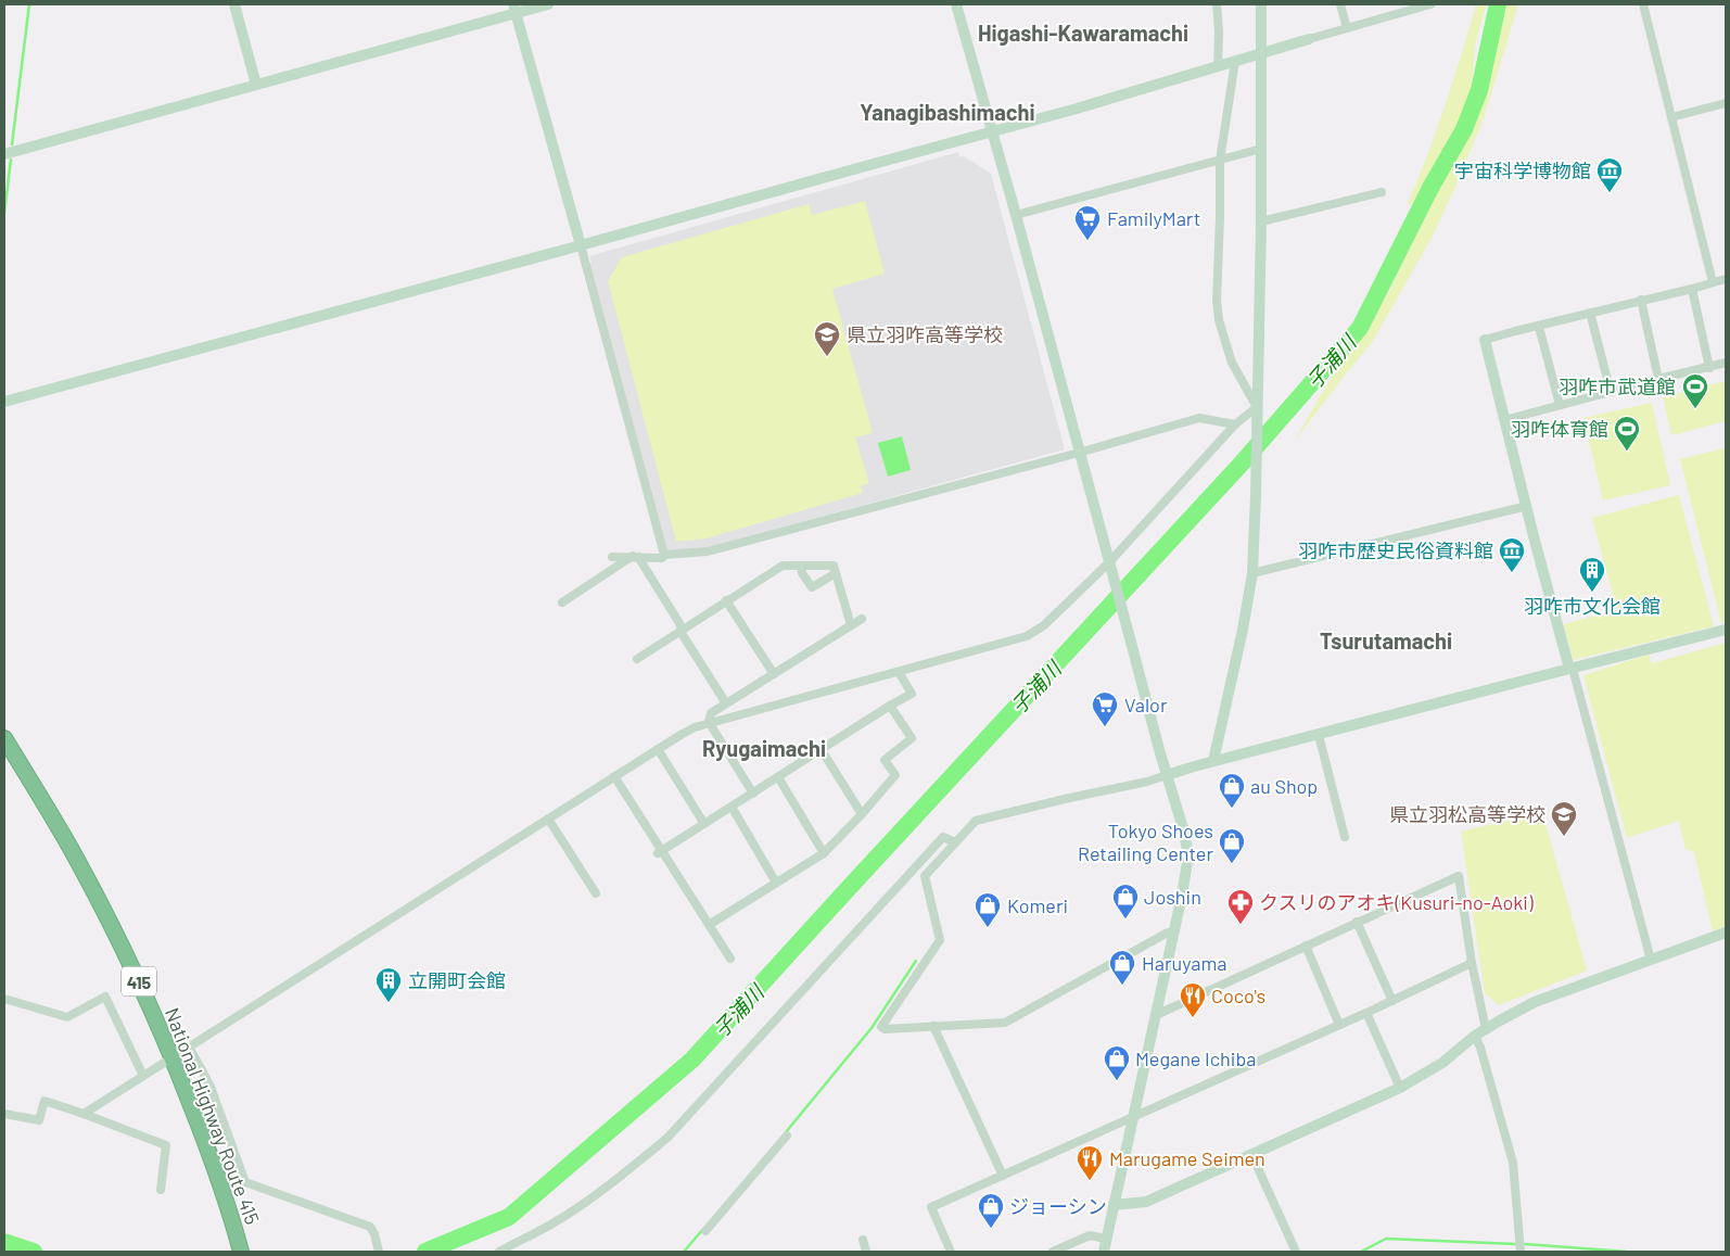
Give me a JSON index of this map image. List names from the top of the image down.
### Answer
{
  "streets": {
    "highway": ["415", "National Highway Route 415"]
  },
  "districts": [
    "Higashi-Kawaramachi",
    "Yanagibashimachi",
    "Tsurutamachi",
    "Ryugaimachi"
  ],
  "water": ["子浦川"],
  "places": {
    "museum": ["宇宙科学博物館", "羽咋市歴史民俗資料館"],
    "supermarket": ["FamilyMart", "Valor"],
    "school or university": ["県立羽咋高等学校", "県立羽松高等学校"],
    "sports": ["羽咋市武道館", "羽咋体育館"],
    "building": ["羽咋市文化会館", "立開町会館"],
    "shop": [
      "au Shop",
      "Tokyo Shoes Retailing Center",
      "Joshin",
      "Komeri",
      "Haruyama",
      "Megane Ichiba",
      "ジョーシン"
    ],
    "pharmacy": ["クスリのアオキ(Kusuri-no-Aoki)"],
    "restaurant": ["Coco's", "Marugame Seimen"]
  }
}
